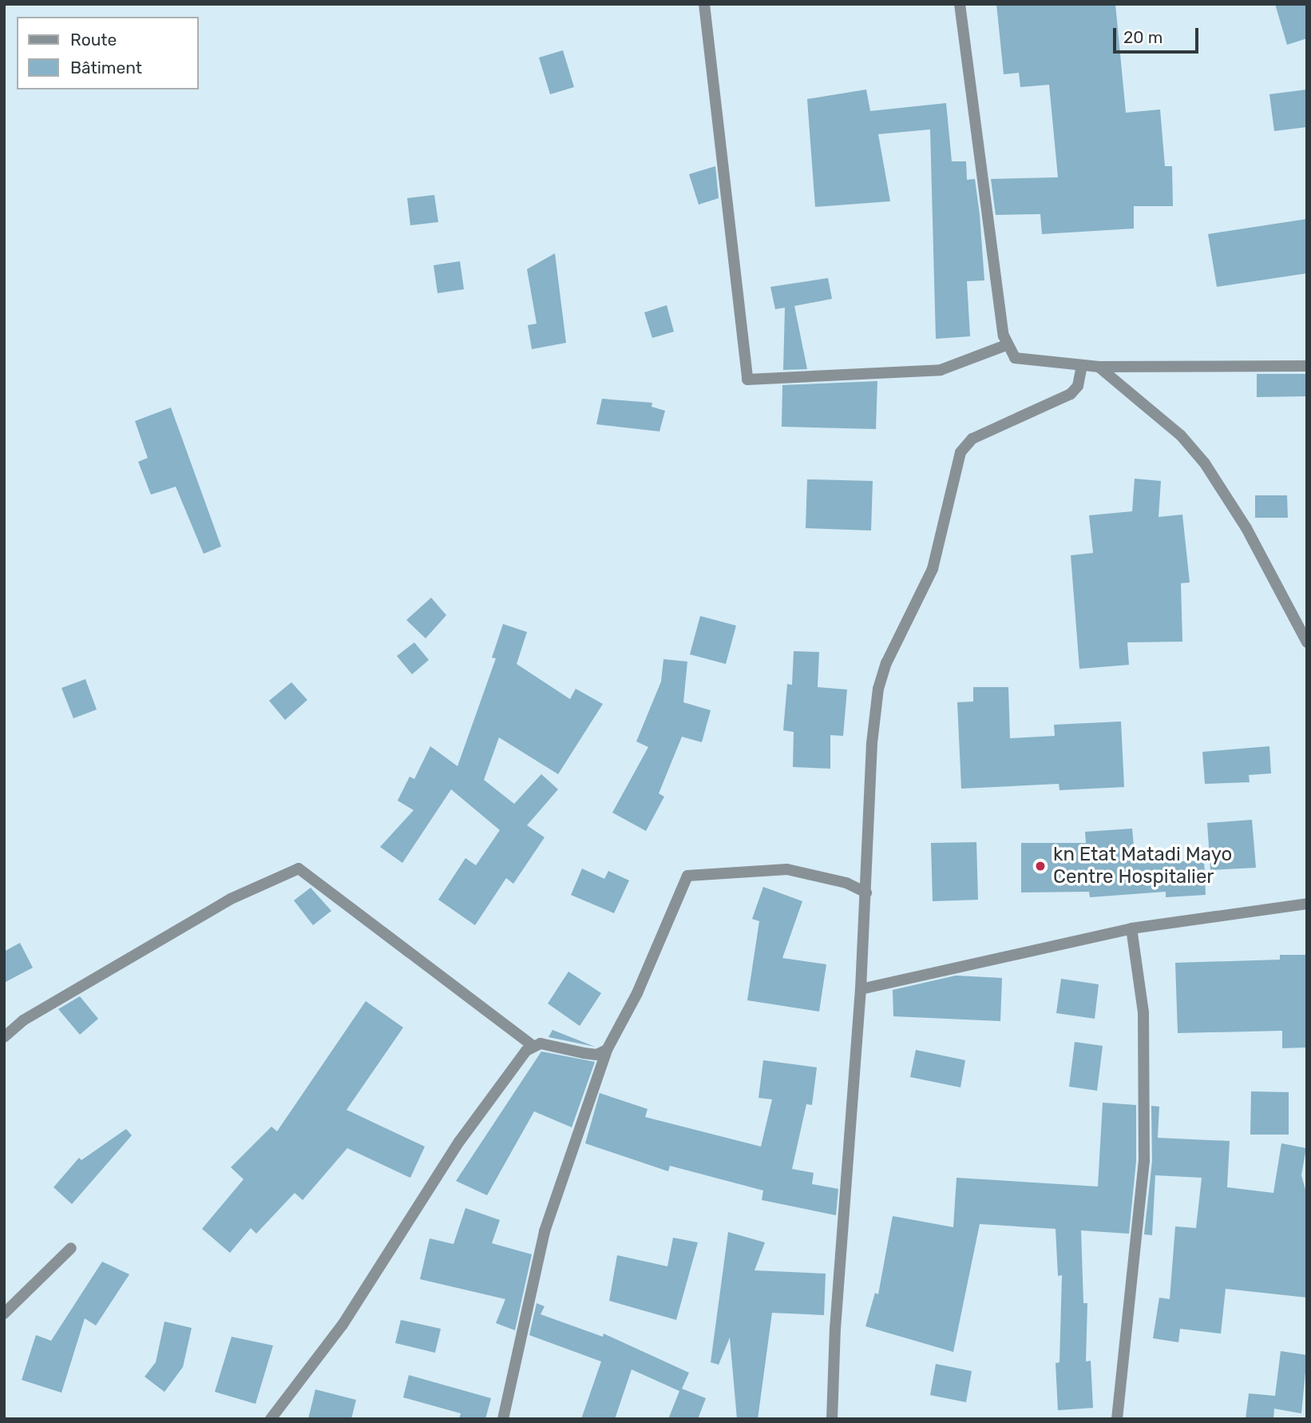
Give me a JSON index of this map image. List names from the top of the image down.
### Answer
{
  "places": ["kn Etat Matadi Mayo Centre Hospitalier"],
  "legend": ["Route", "Bâtiment"],
  "scale_bar": "20 m"
}
